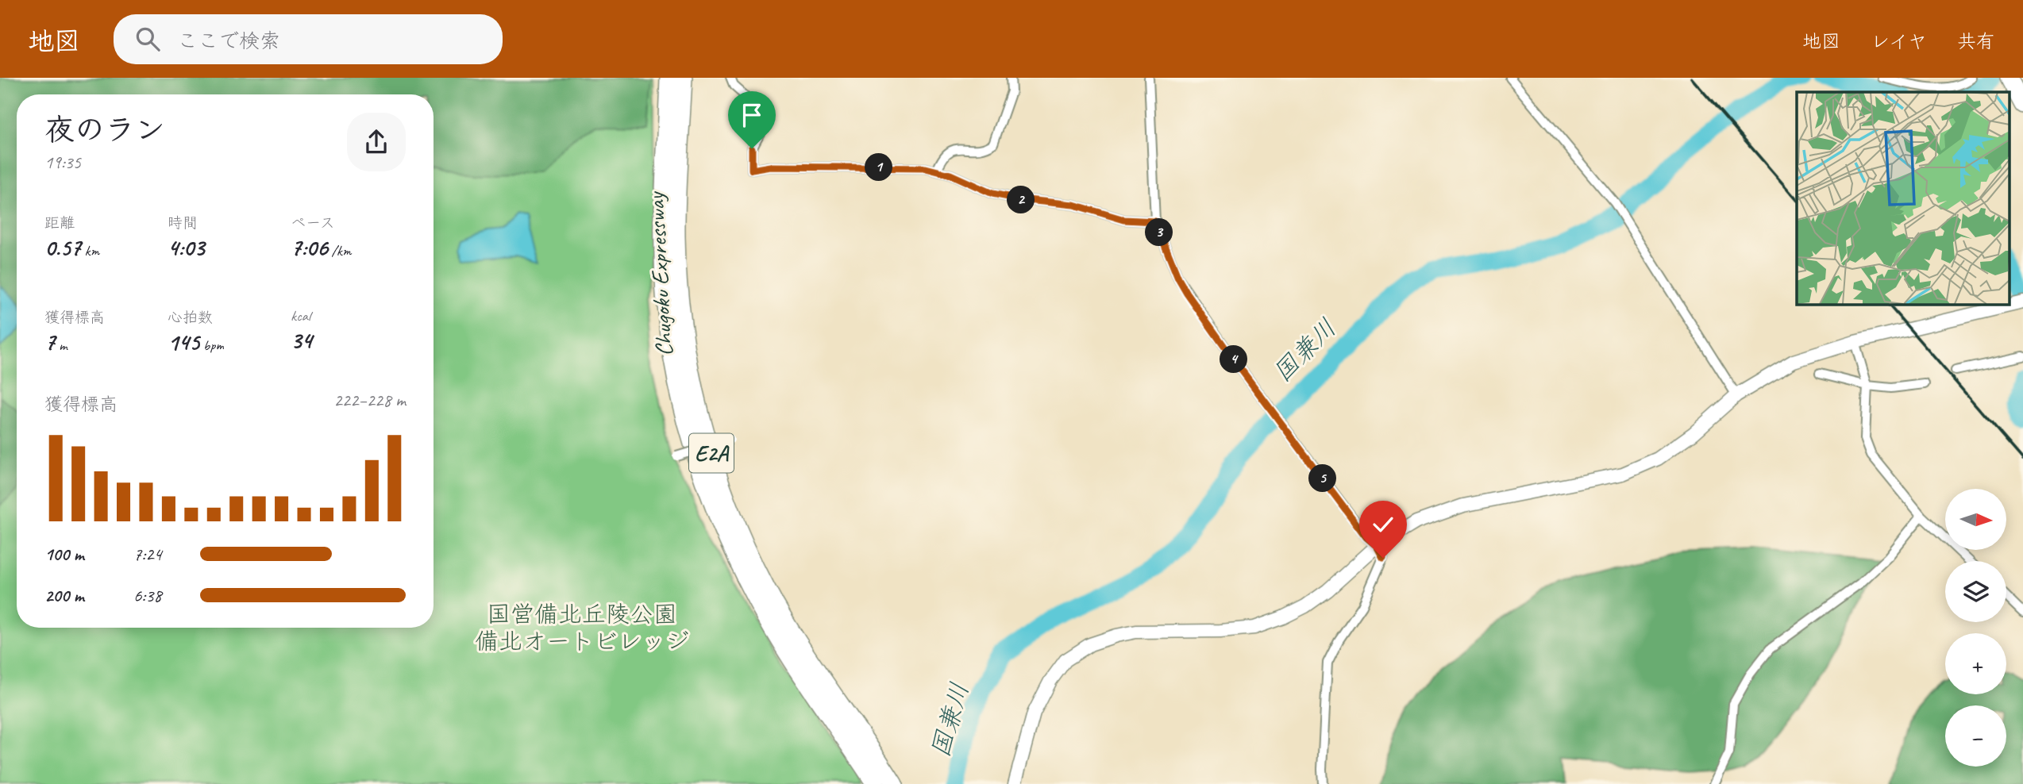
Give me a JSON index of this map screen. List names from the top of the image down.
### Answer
{
  "streets": {
    "highway": ["Chugoku Expressway", "E2A"]
  },
  "water": ["国兼川"],
  "parks": ["国営備北丘陵公園 備北オートビレッジ"],
  "north": "right",
  "page": {
    "header": "地図",
    "search": "ここで検索",
    "nav": ["地図", "レイヤ", "共有"],
    "heading": ["夜のラン", "19:35"],
    "pins": [
      "1",
      "2",
      "3",
      "4",
      "5"
    ],
    "stats": [
      ["距離", "0.57 km"],
      ["時間", "4:03"],
      ["ペース", "7:06 /km"],
      ["獲得標高", "7 m"],
      ["心拍数", "145 bpm"],
      ["kcal", "34"]
    ],
    "chart": ["獲得標高", "222–228 m"],
    "map_buttons": ["+", "−"],
    "list": [
      {
        "name": "100 m",
        "note": "7:24"
      },
      {
        "name": "200 m",
        "note": "6:38"
      }
    ]
  }
}
